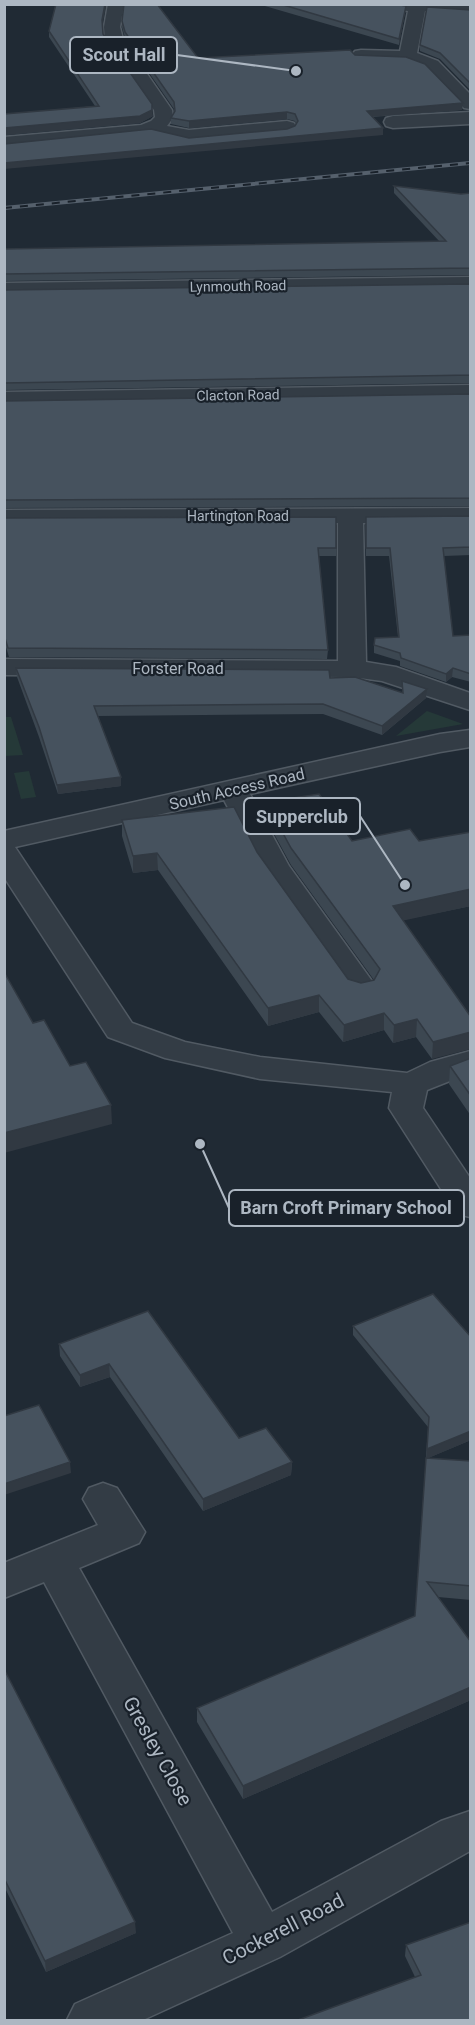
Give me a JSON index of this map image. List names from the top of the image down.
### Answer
{
  "streets": {
    "street": [
      "Lynmouth Road",
      "Clacton Road",
      "Hartington Road",
      "Forster Road",
      "South Access Road",
      "Gresley Close",
      "Cockerell Road"
    ]
  },
  "crossings": [
    ["Gresley Close", "Cockerell Road"]
  ],
  "places": ["Scout Hall", "Supperclub", "Barn Croft Primary School"]
}
